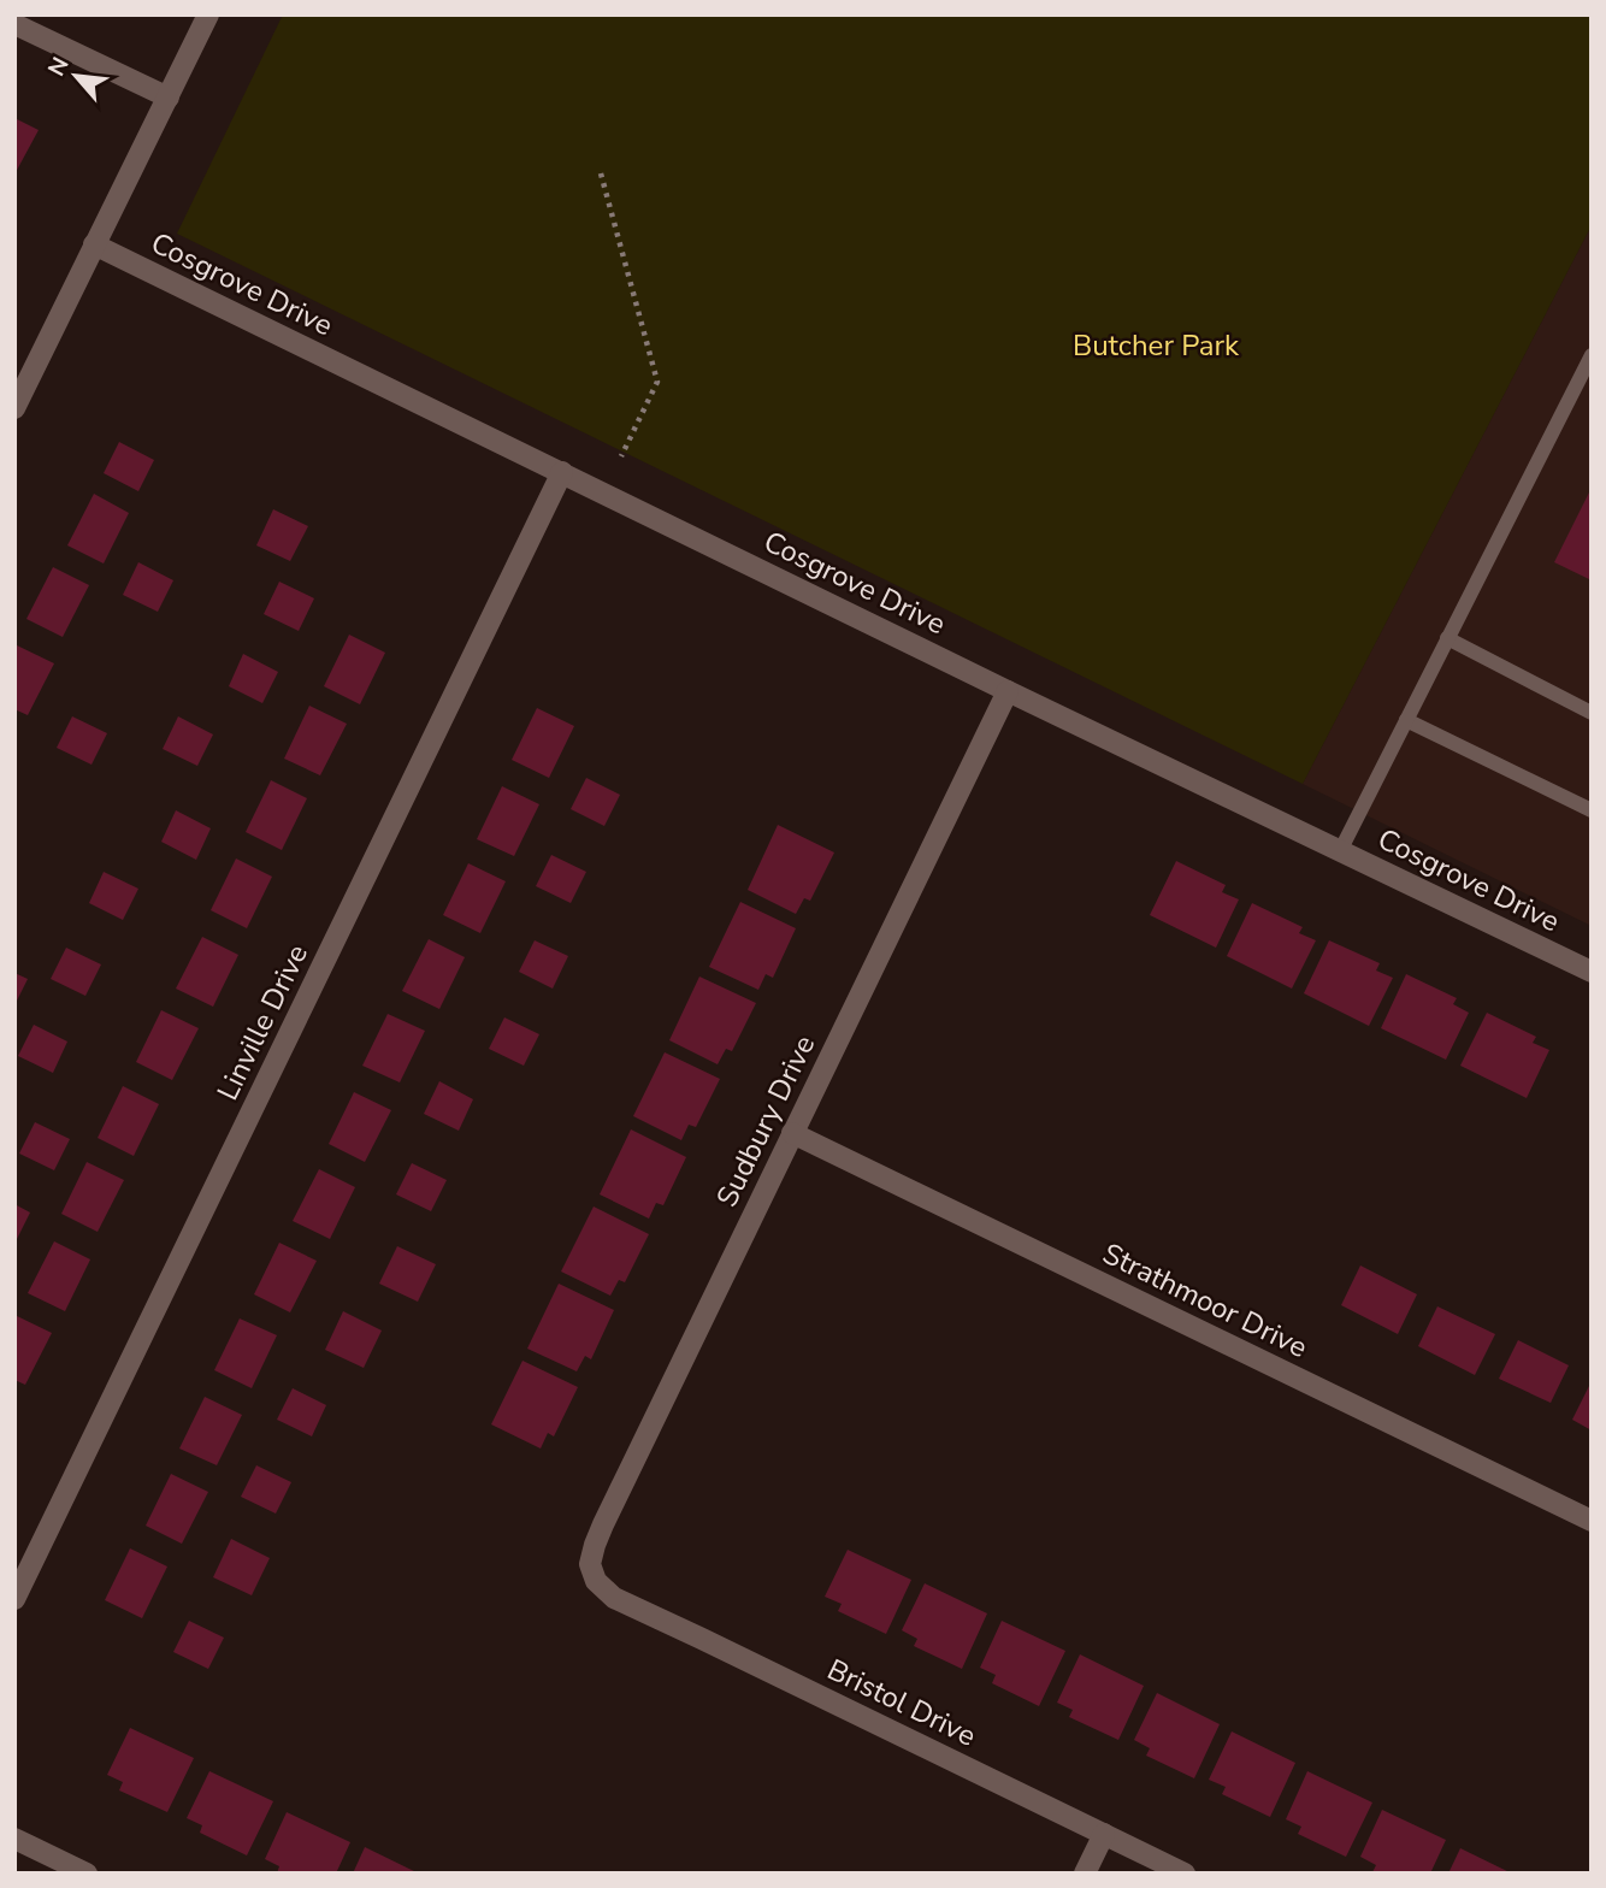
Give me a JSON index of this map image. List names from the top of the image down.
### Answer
{
  "streets": {
    "street": [
      "Cosgrove Drive",
      "Linville Drive",
      "Sudbury Drive",
      "Strathmoor Drive",
      "Bristol Drive"
    ]
  },
  "crossings": [
    ["Cosgrove Drive", "Linville Drive"],
    ["Cosgrove Drive", "Sudbury Drive"],
    ["Sudbury Drive", "Strathmoor Drive"],
    ["Sudbury Drive", "Bristol Drive"]
  ],
  "parks": ["Butcher Park"],
  "north": "top left"
}
